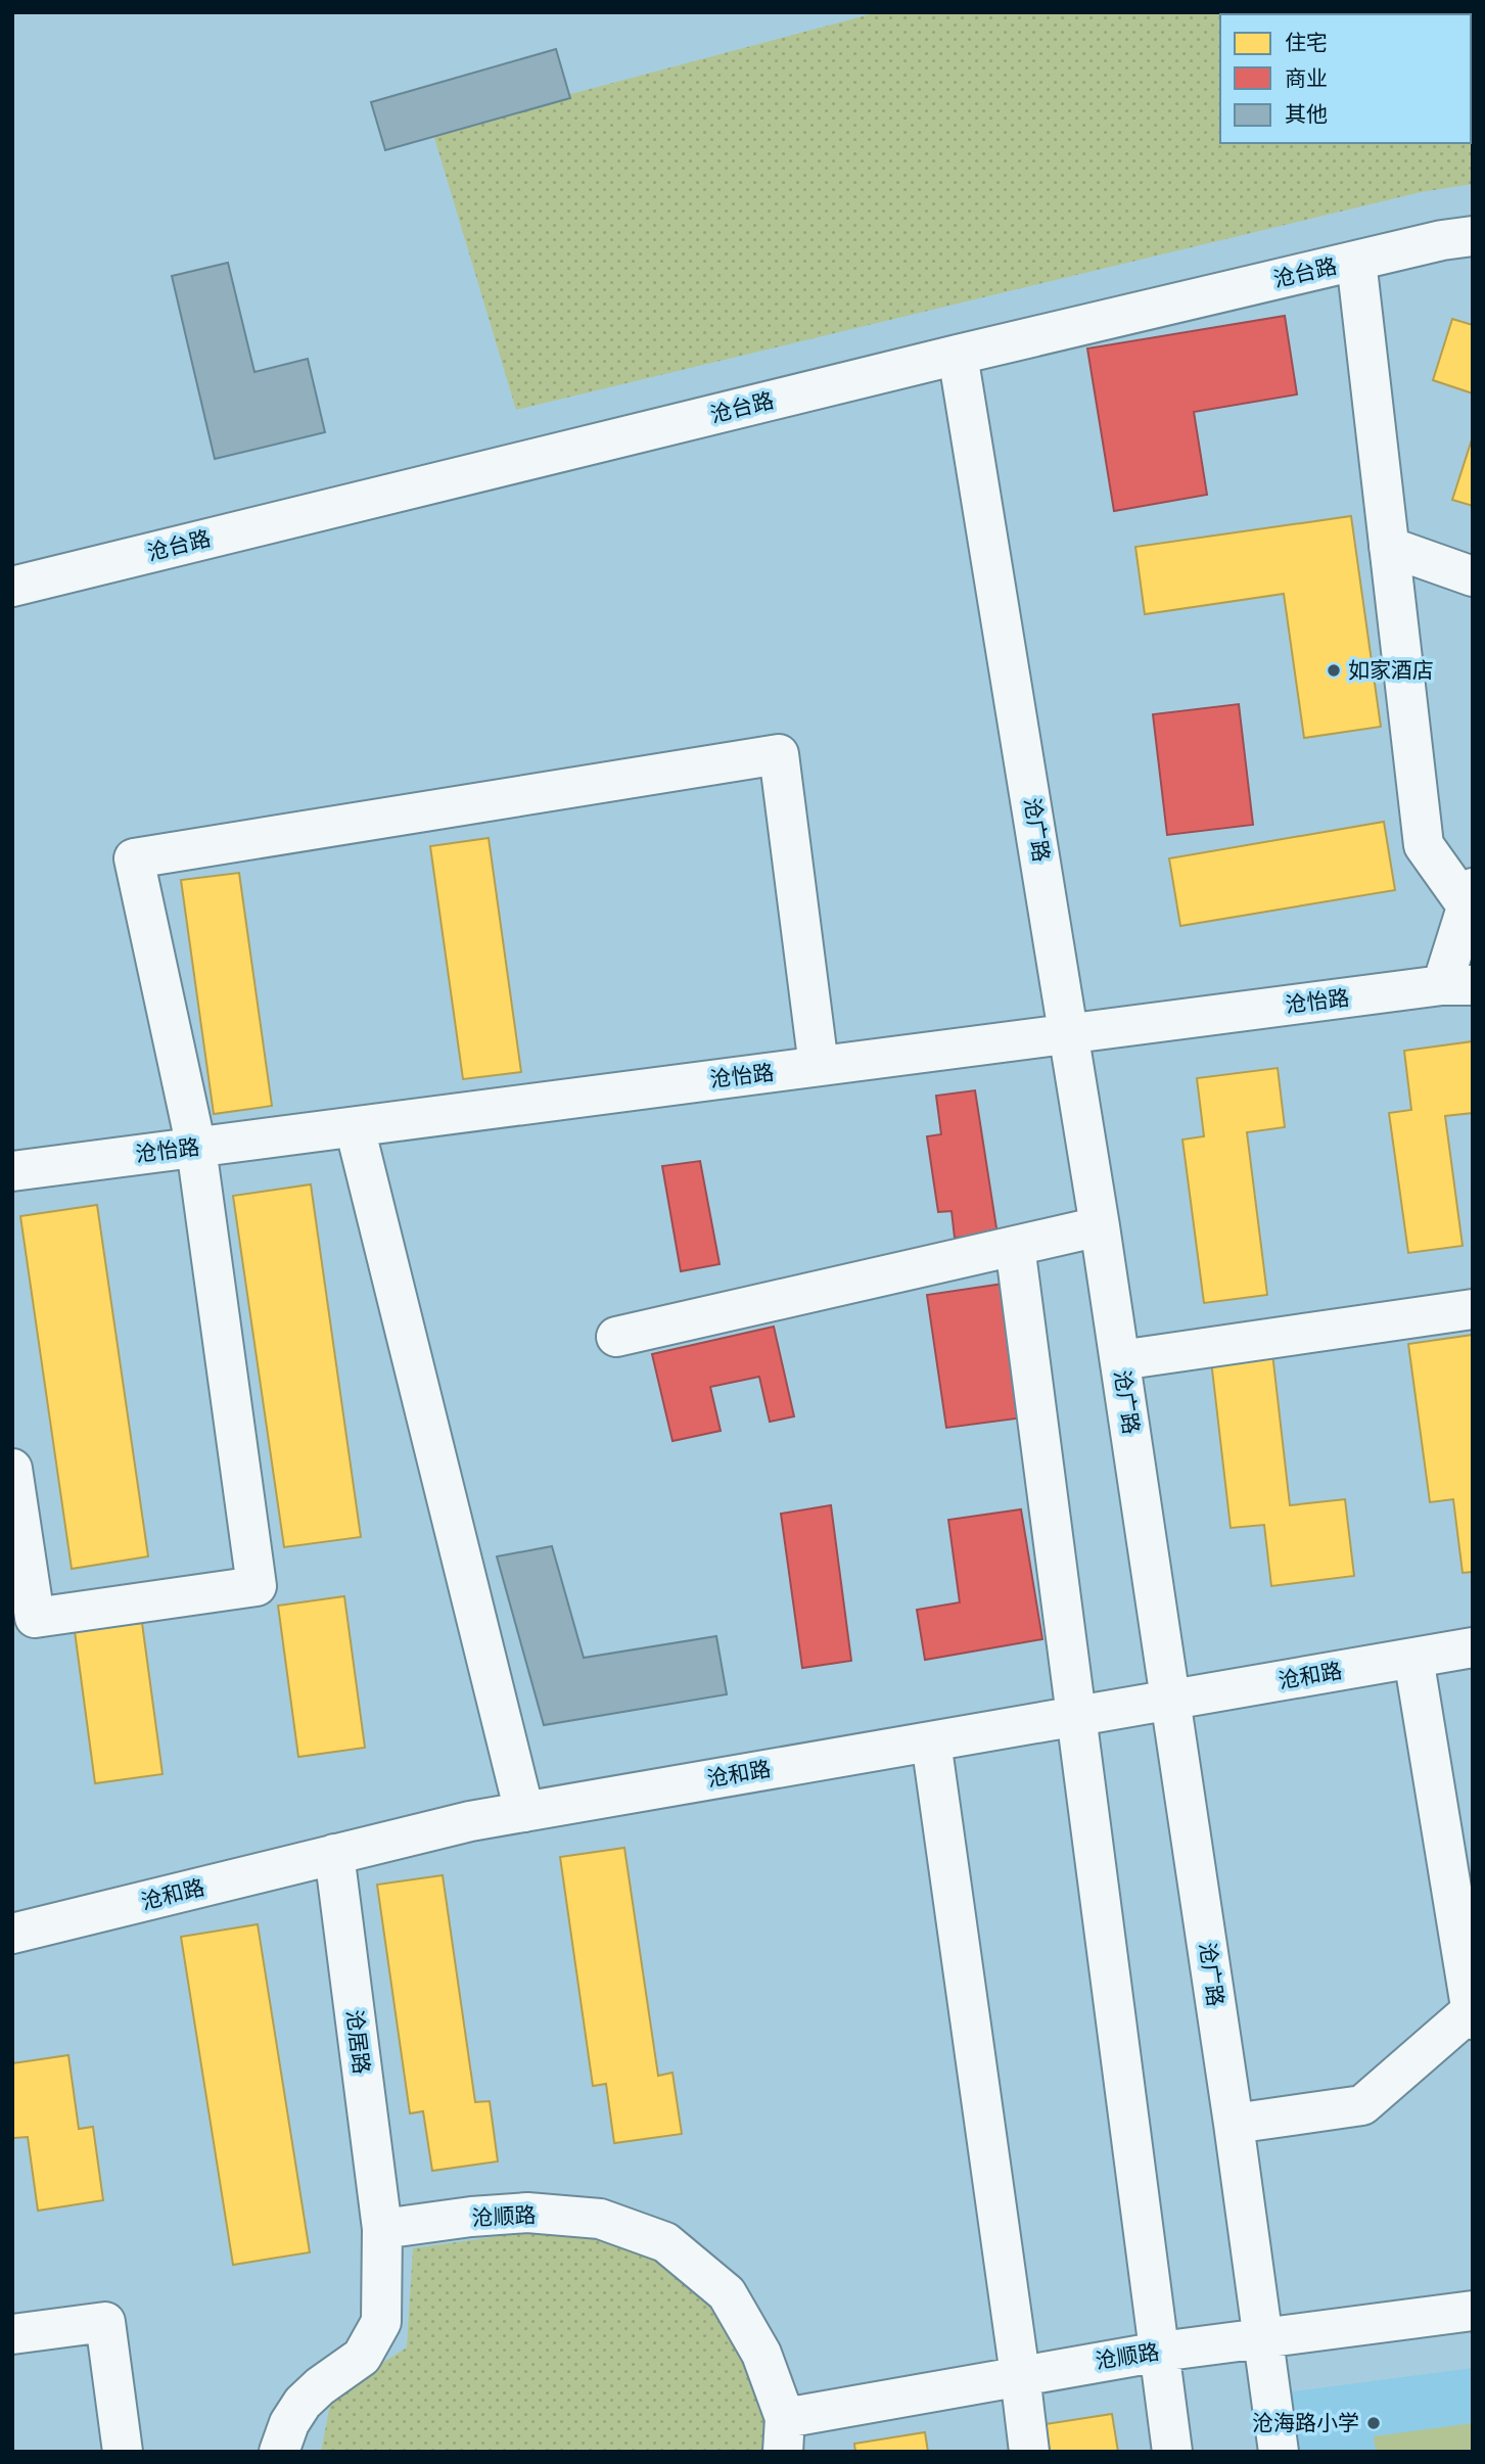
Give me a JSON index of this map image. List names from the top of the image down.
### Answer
{
  "streets": {
    "street": [
      "沧台路",
      "沧广路",
      "沧怡路",
      "沧和路",
      "沧居路",
      "沧顺路"
    ]
  },
  "crossings": [
    ["沧台路", "沧广路"],
    ["沧广路", "沧怡路"],
    ["沧广路", "沧和路"],
    ["沧广路", "沧顺路"],
    ["沧和路", "沧居路"],
    ["沧居路", "沧顺路"]
  ],
  "places": ["如家酒店", "沧海路小学"],
  "legend": ["住宅", "商业", "其他"]
}
